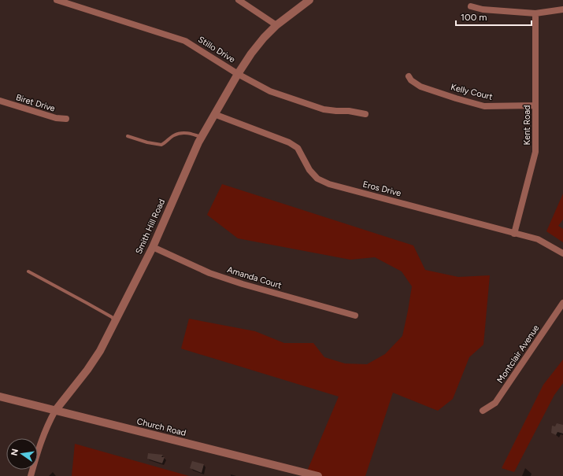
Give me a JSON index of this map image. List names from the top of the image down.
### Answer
{
  "streets": {
    "street": [
      "Stillo Drive",
      "Kelly Court",
      "Biret Drive",
      "Kent Road",
      "Eros Drive",
      "Smith Hill Road",
      "Amanda Court",
      "Montclair Avenue",
      "Church Road"
    ]
  },
  "crossings": [
    ["Stillo Drive", "Smith Hill Road"],
    ["Kelly Court", "Kent Road"],
    ["Kent Road", "Eros Drive"],
    ["Eros Drive", "Smith Hill Road"],
    ["Smith Hill Road", "Amanda Court"],
    ["Smith Hill Road", "Church Road"]
  ],
  "scale_bar": "100 m",
  "north": "left"
}
